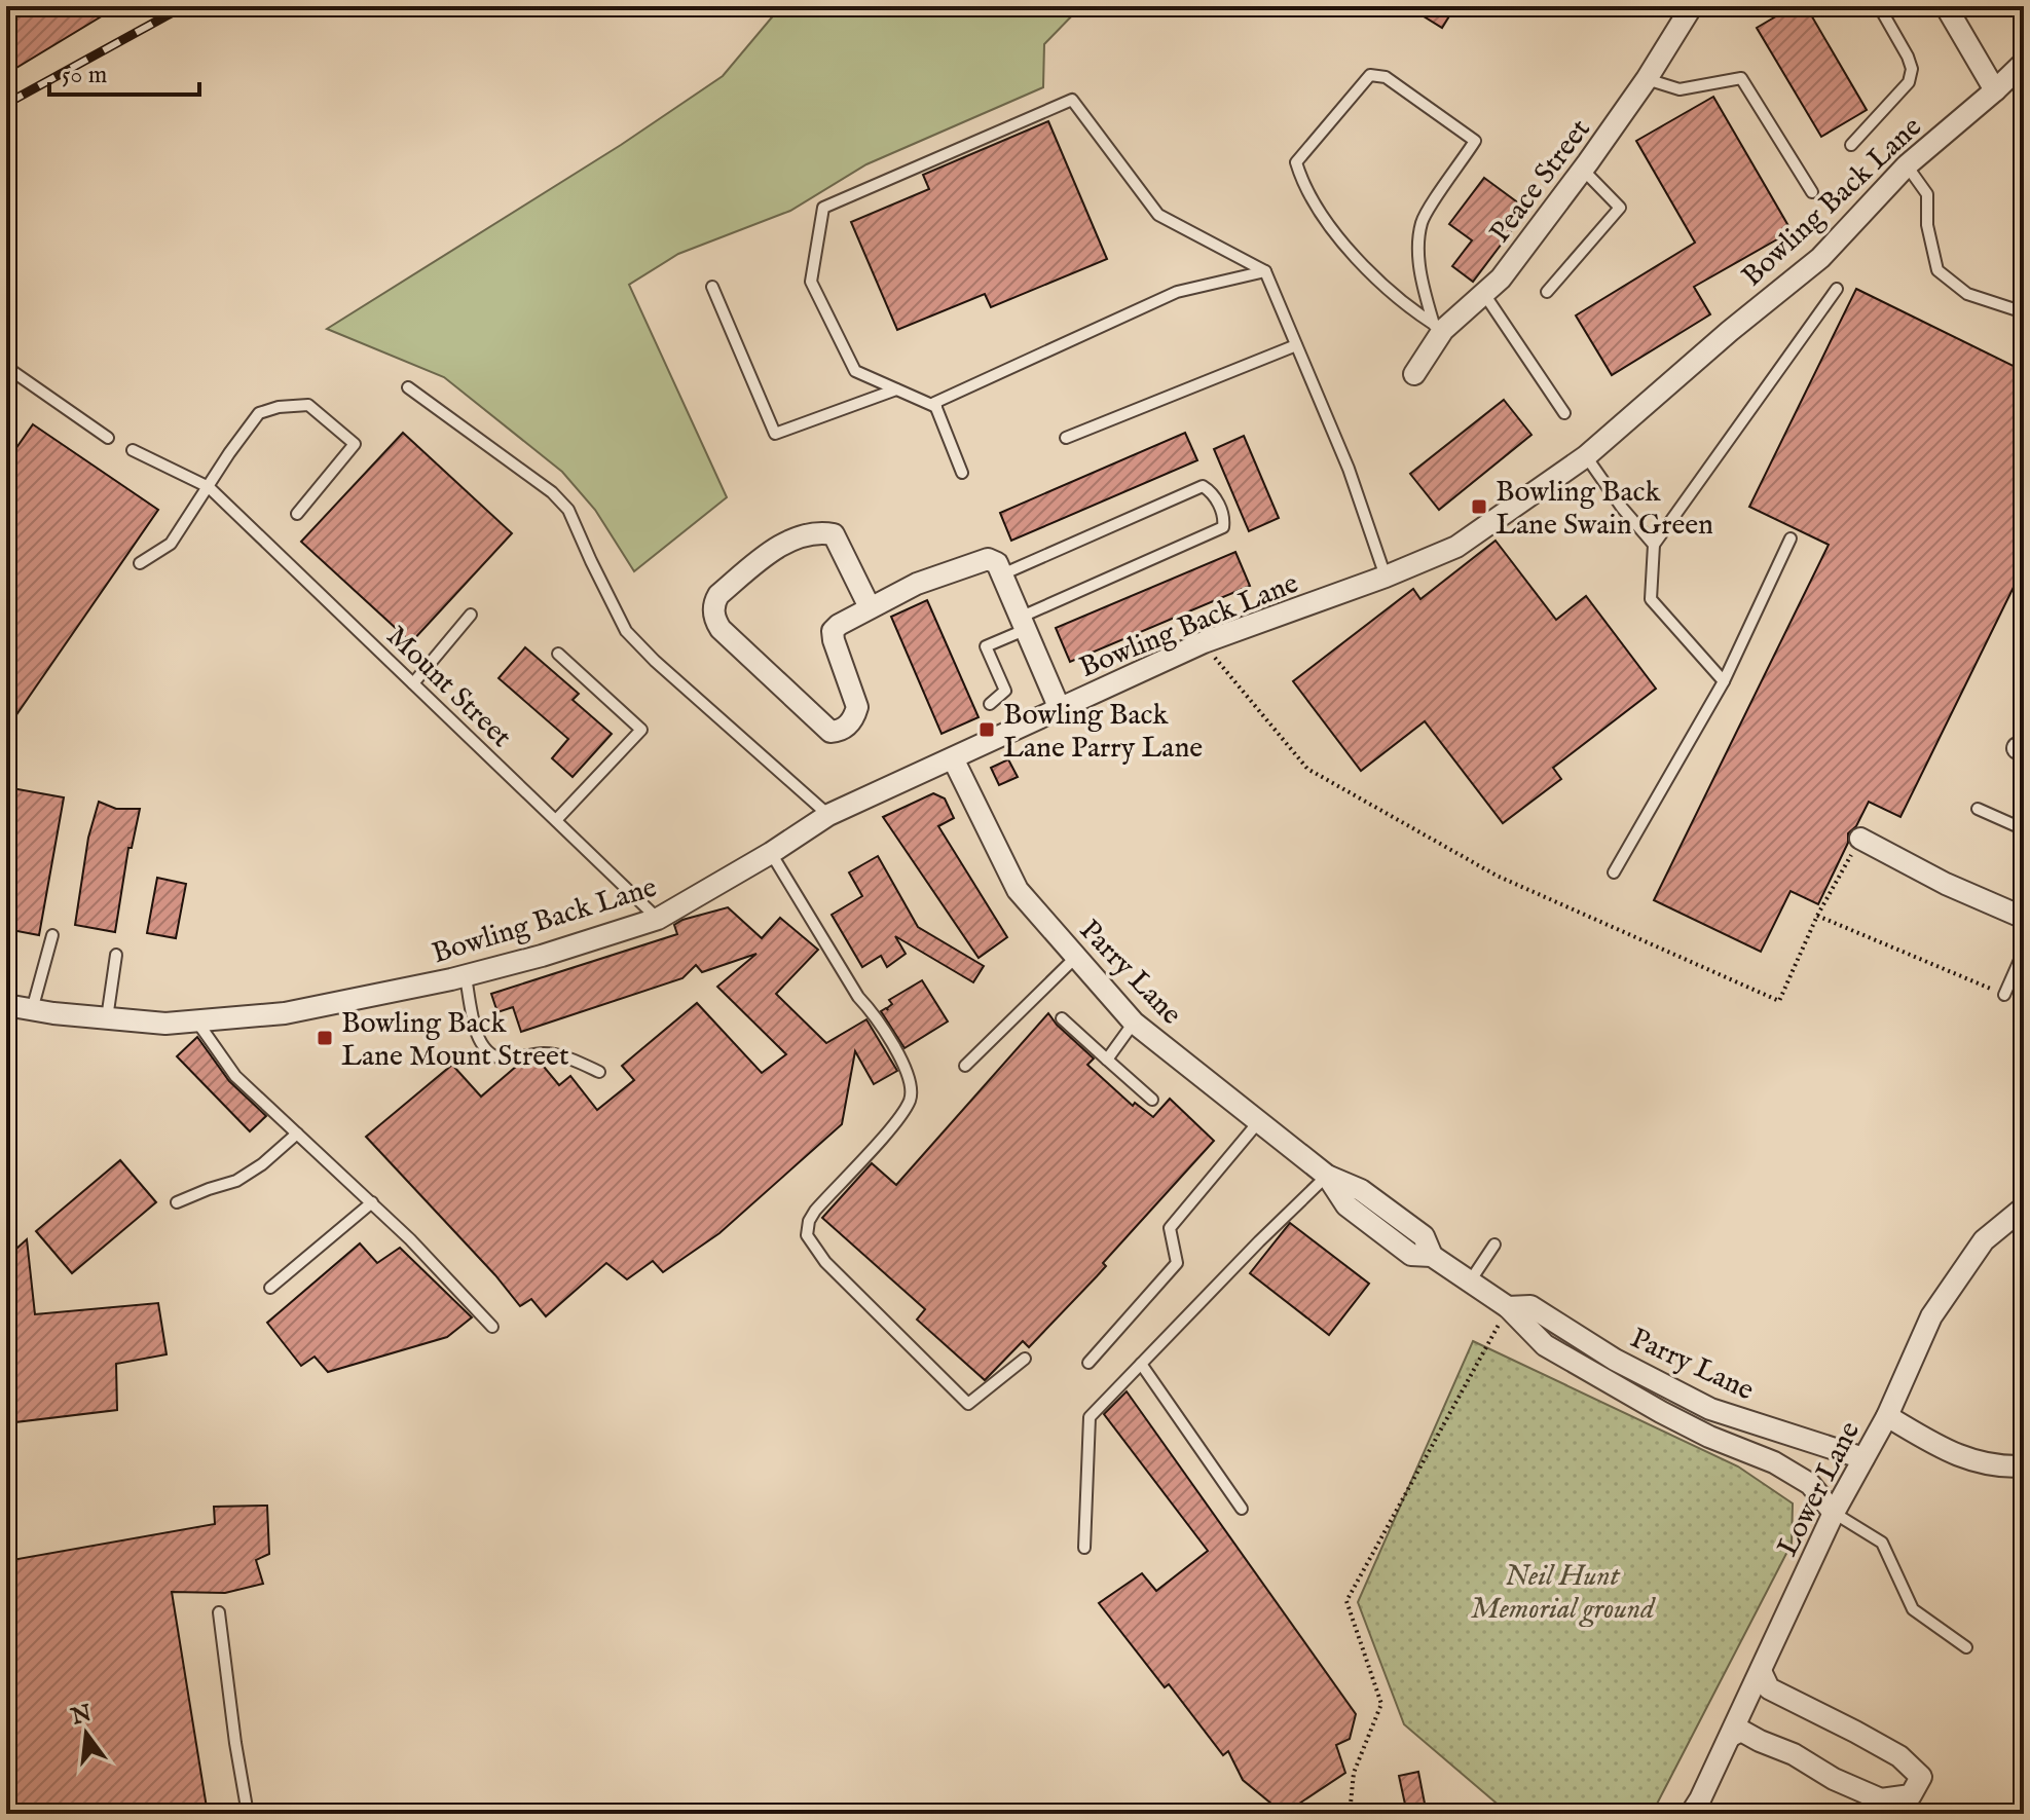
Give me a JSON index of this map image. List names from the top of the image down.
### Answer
{
  "streets": {
    "street": [
      "Peace Street",
      "Bowling Back Lane",
      "Parry Lane",
      "Lower Lane"
    ],
    "lane": ["Mount Street"]
  },
  "crossings": [
    ["Bowling Back Lane", "Mount Street"],
    ["Bowling Back Lane", "Parry Lane"],
    ["Parry Lane", "Lower Lane"]
  ],
  "parks": ["Neil Hunt Memorial ground"],
  "places": {
    "transit": ["Bowling Back Lane Swain Green", "Bowling Back Lane Parry Lane", "Bowling Back Lane Mount Street"]
  },
  "scale_bar": "50 m",
  "north": "top"
}
